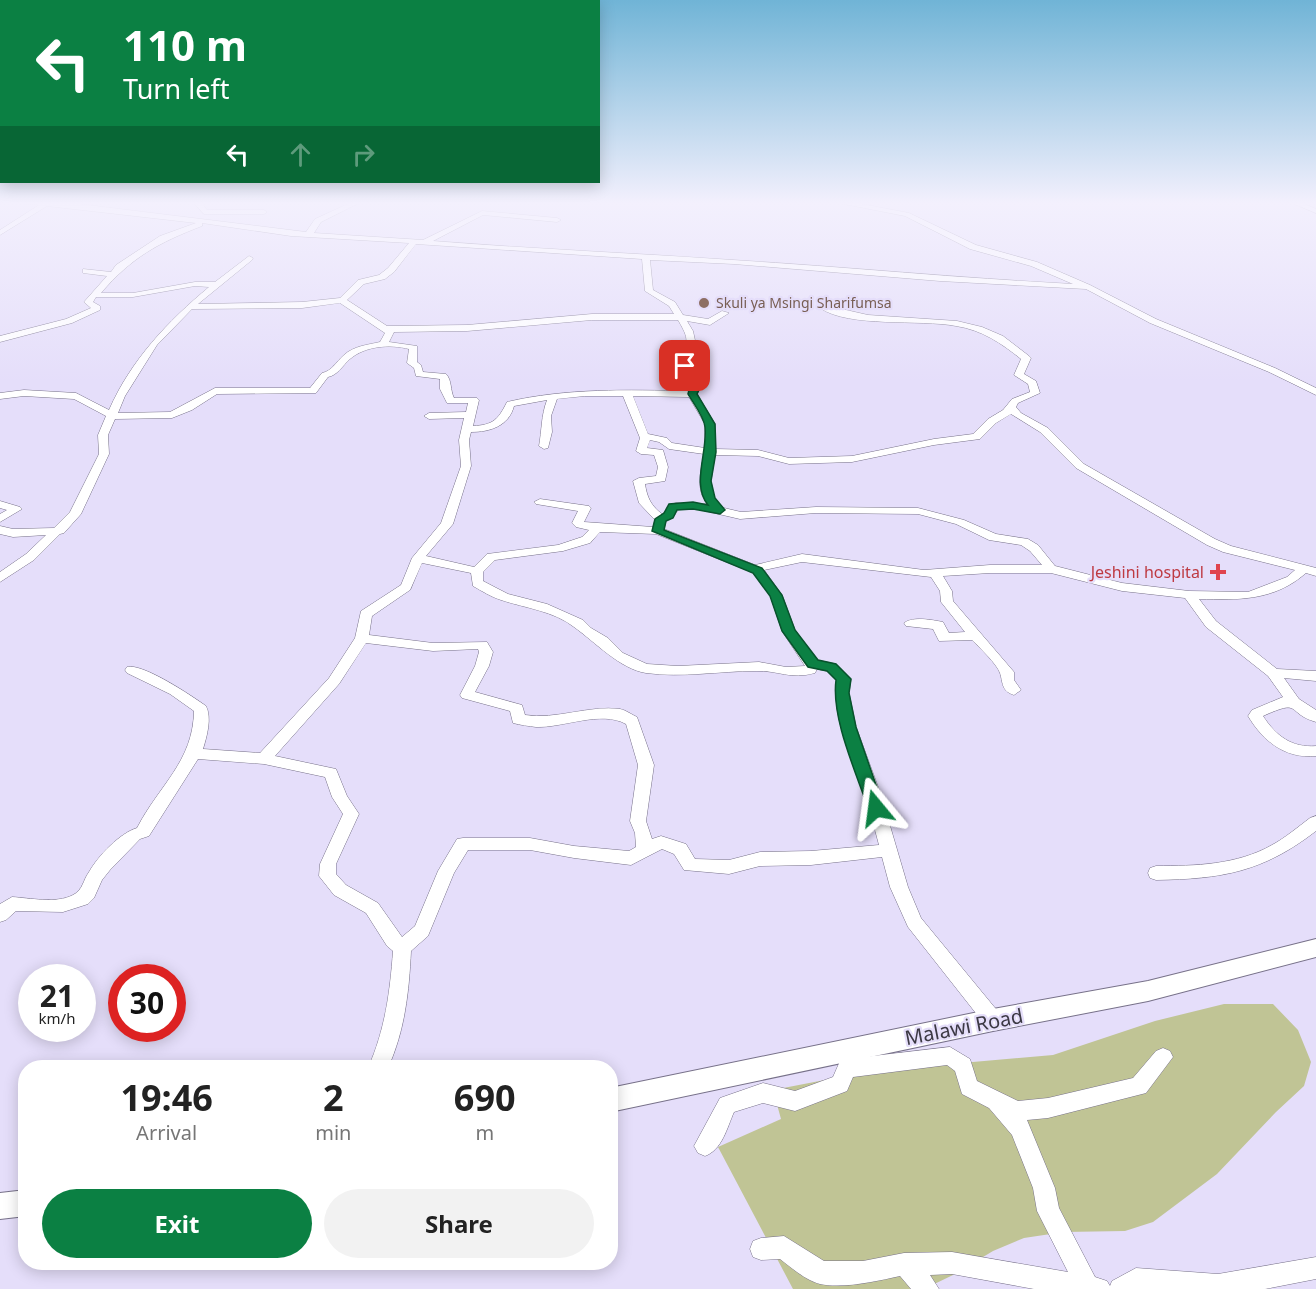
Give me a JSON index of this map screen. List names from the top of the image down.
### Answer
{
  "streets": {
    "main road": ["Malawi Road"]
  },
  "places": {
    "other": ["Skuli ya Msingi Sharifumsa"],
    "health": ["Jeshini hospital"]
  },
  "page": {
    "turn": ["110 m", "Turn left"],
    "speed": "21 km/h",
    "limit": "30",
    "eta": [
      "19:46",
      "Arrival",
      "2",
      "min",
      "690",
      "m"
    ],
    "buttons": ["Exit", "Share"]
  }
}
